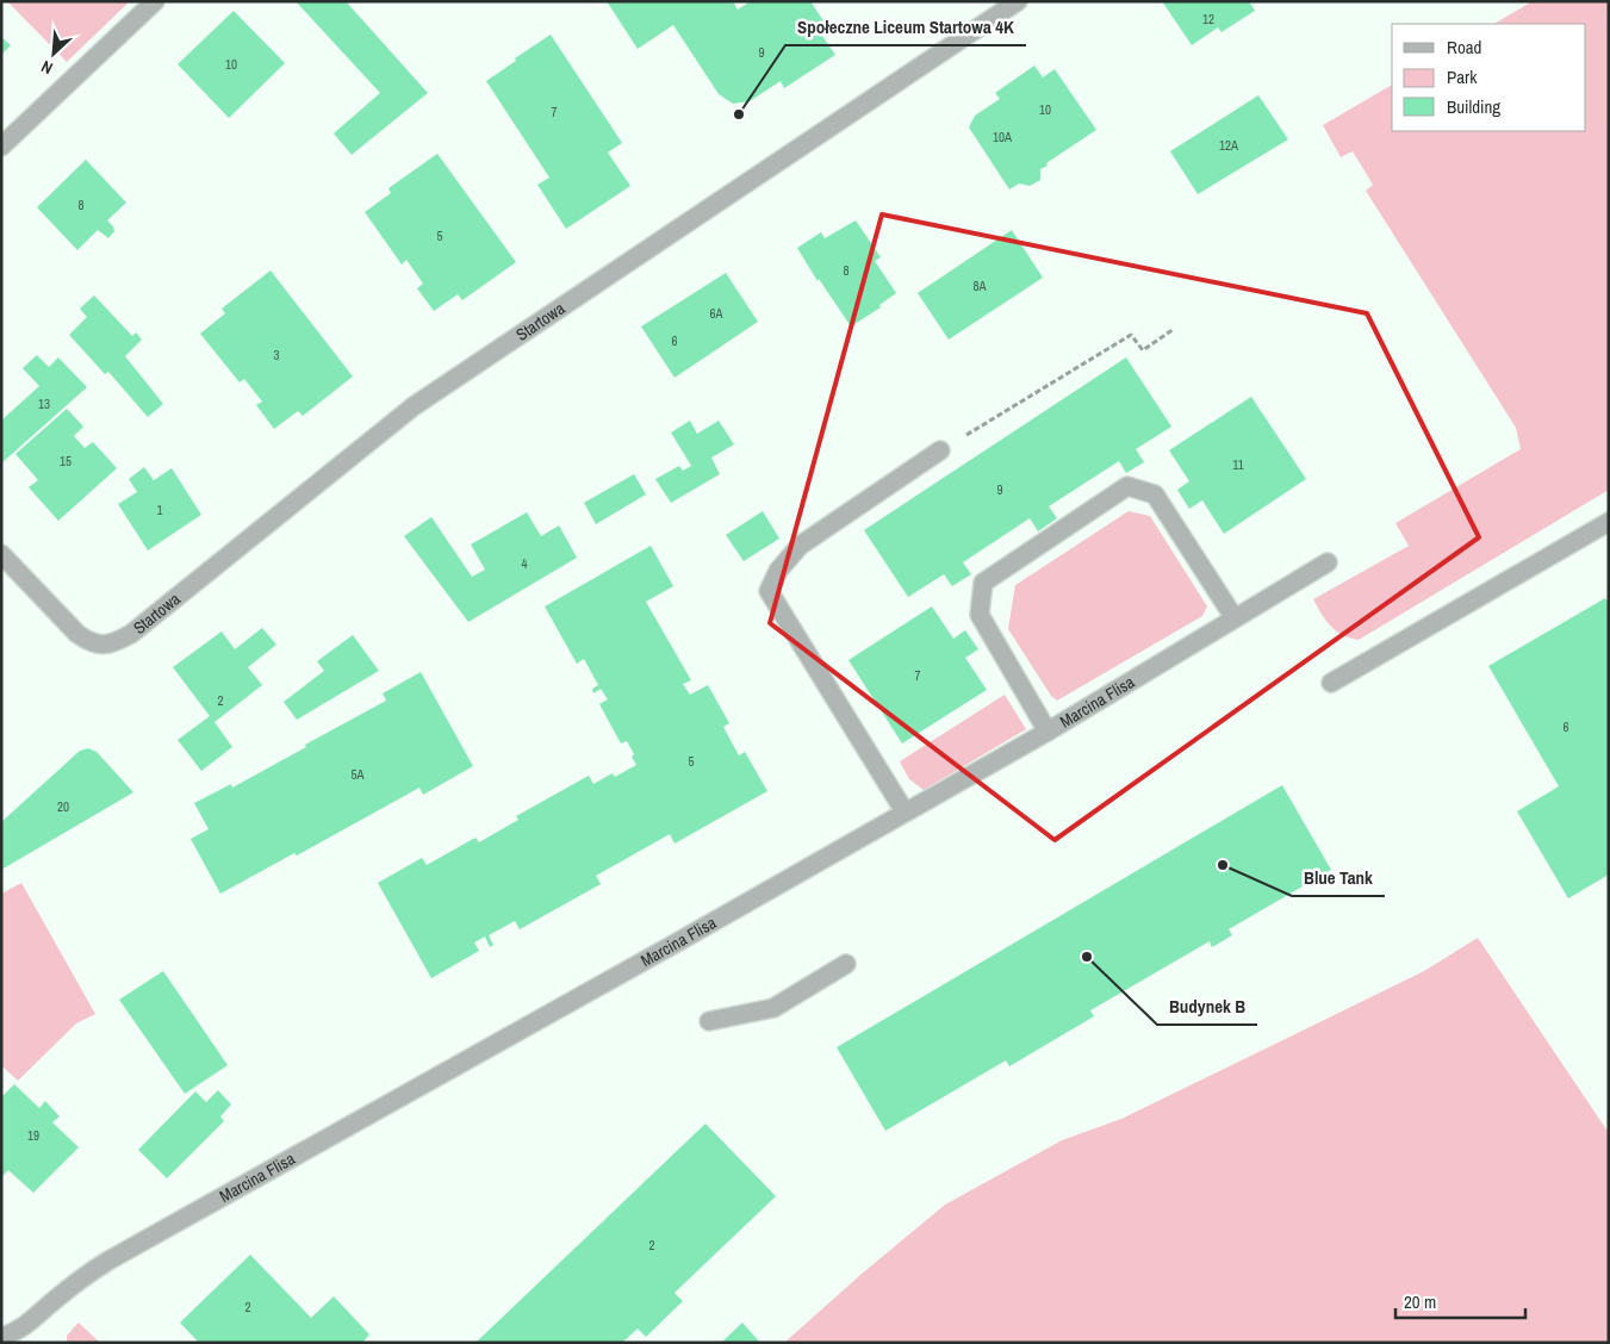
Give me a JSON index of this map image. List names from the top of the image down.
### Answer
{
  "streets": {
    "street": ["Startowa", "Marcina Flisa"]
  },
  "places": ["Społeczne Liceum Startowa 4K", "Blue Tank", "Budynek B"],
  "house_numbers": [
    "12",
    "9",
    "10",
    "10",
    "7",
    "10A",
    "12A",
    "8",
    "5",
    "8",
    "8A",
    "6A",
    "6",
    "3",
    "13",
    "15",
    "11",
    "9",
    "1",
    "4",
    "7",
    "2",
    "6",
    "5",
    "5A",
    "20",
    "19",
    "2",
    "2"
  ],
  "legend": ["Road", "Park", "Building"],
  "scale_bar": "20 m",
  "north": "bottom left"
}
